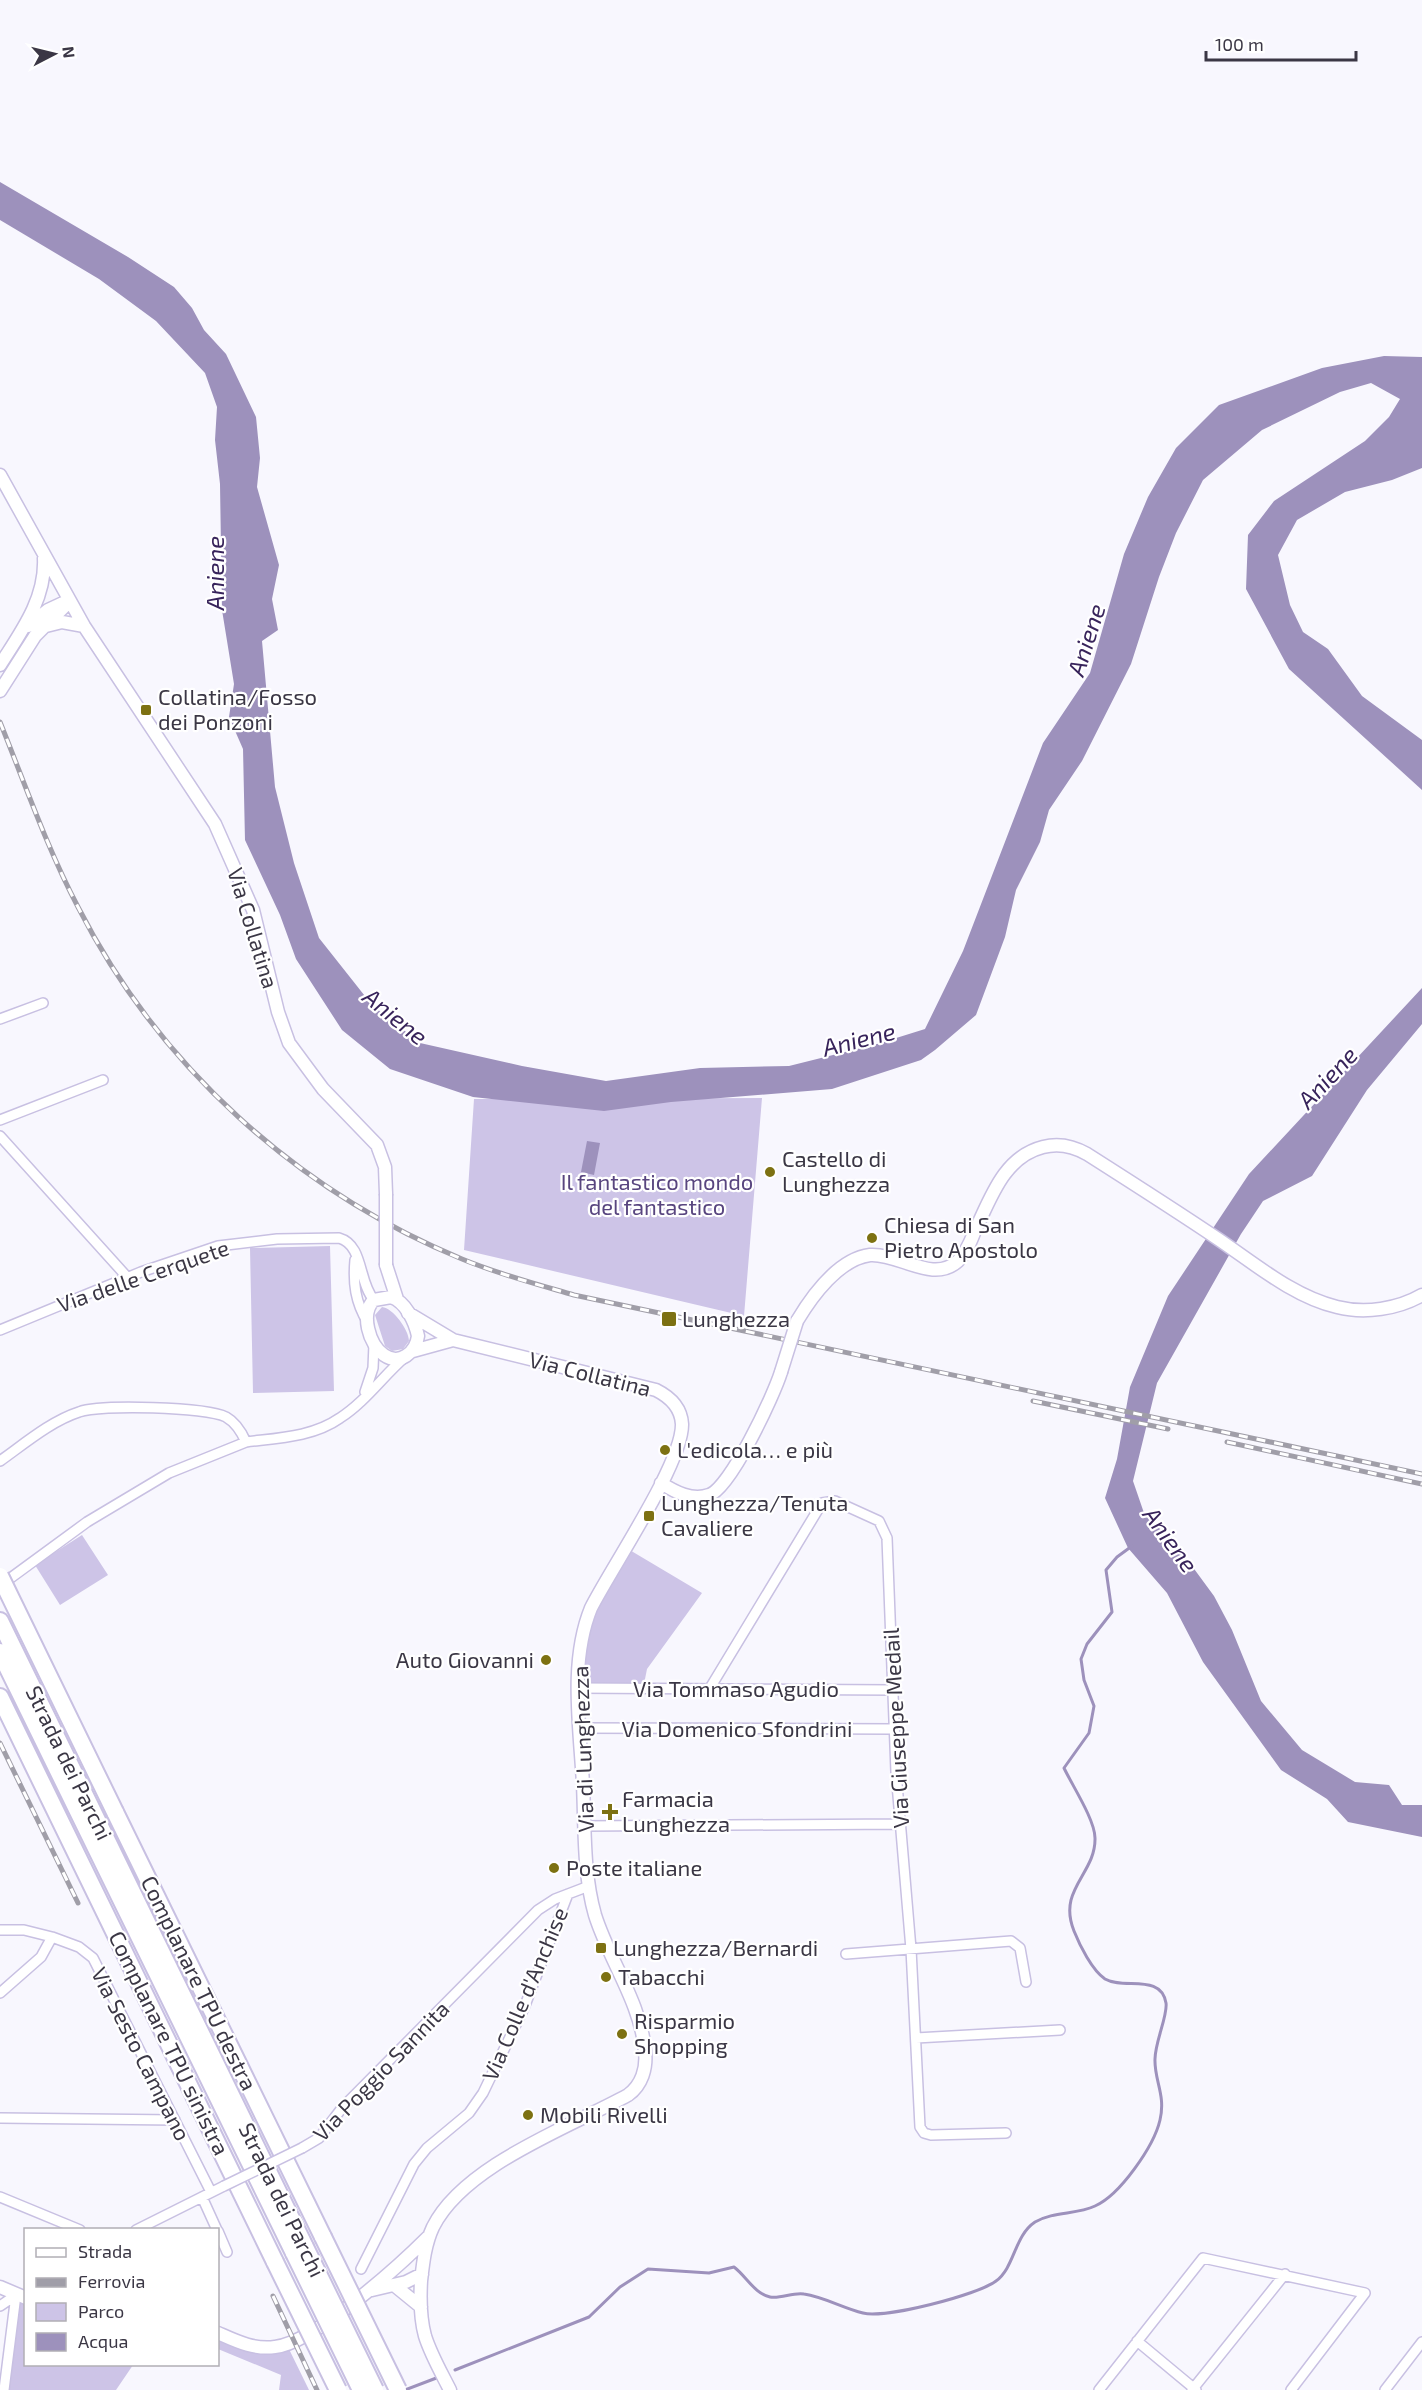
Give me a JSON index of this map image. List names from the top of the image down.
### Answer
{
  "streets": {
    "highway": ["Strada dei Parchi", "Complanare TPU destra", "Complanare TPU sinistra"],
    "street": [
      "Via Collatina",
      "Via delle Cerquete",
      "Via Tommaso Agudio",
      "Via Giuseppe Medail",
      "Via Domenico Sfondrini",
      "Via di Lunghezza",
      "Via Colle d'Anchise",
      "Via Sesto Campano",
      "Via Poggio Sannita"
    ]
  },
  "crossings": [
    ["Via Collatina", "Via di Lunghezza"],
    ["Via Tommaso Agudio", "Via Giuseppe Medail"],
    ["Via Tommaso Agudio", "Via di Lunghezza"],
    ["Via Giuseppe Medail", "Via Domenico Sfondrini"],
    ["Via Domenico Sfondrini", "Via di Lunghezza"],
    ["Via di Lunghezza", "Via Poggio Sannita"],
    ["Via Colle d'Anchise", "Via Poggio Sannita"],
    ["Via Sesto Campano", "Via Poggio Sannita"]
  ],
  "water": ["Aniene"],
  "parks": ["Il fantastico mondo del fantastico"],
  "places": {
    "transit": [
      "Collatina/Fosso dei Ponzoni",
      "Lunghezza",
      "Lunghezza/Tenuta Cavaliere",
      "Lunghezza/Bernardi"
    ],
    "other": [
      "Castello di Lunghezza",
      "Chiesa di San Pietro Apostolo",
      "L'edicola… e più",
      "Auto Giovanni",
      "Poste italiane",
      "Tabacchi",
      "Risparmio Shopping",
      "Mobili Rivelli"
    ],
    "health": ["Farmacia Lunghezza"]
  },
  "legend": [
    "Strada",
    "Ferrovia",
    "Parco",
    "Acqua"
  ],
  "scale_bar": "100 m",
  "north": "right"
}
